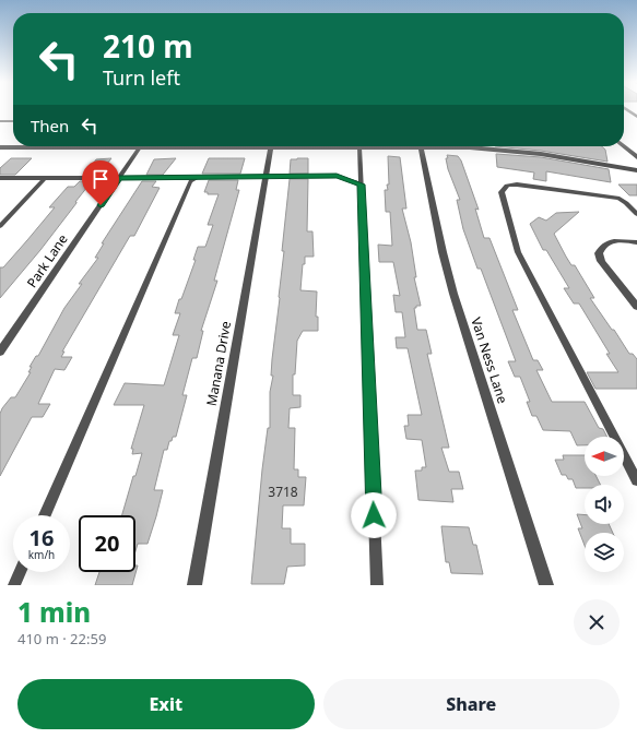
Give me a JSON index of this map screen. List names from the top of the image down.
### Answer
{
  "streets": {
    "street": ["Park Lane", "Van Ness Lane", "Manana Drive"]
  },
  "house_numbers": ["3718"],
  "north": "left",
  "page": {
    "turn": ["210 m", "Turn left"],
    "then": "Then",
    "speed": "16 km/h",
    "limit": "20",
    "heading": ["1 min", "410 m · 22:59"],
    "buttons": ["Exit", "Share"]
  }
}
